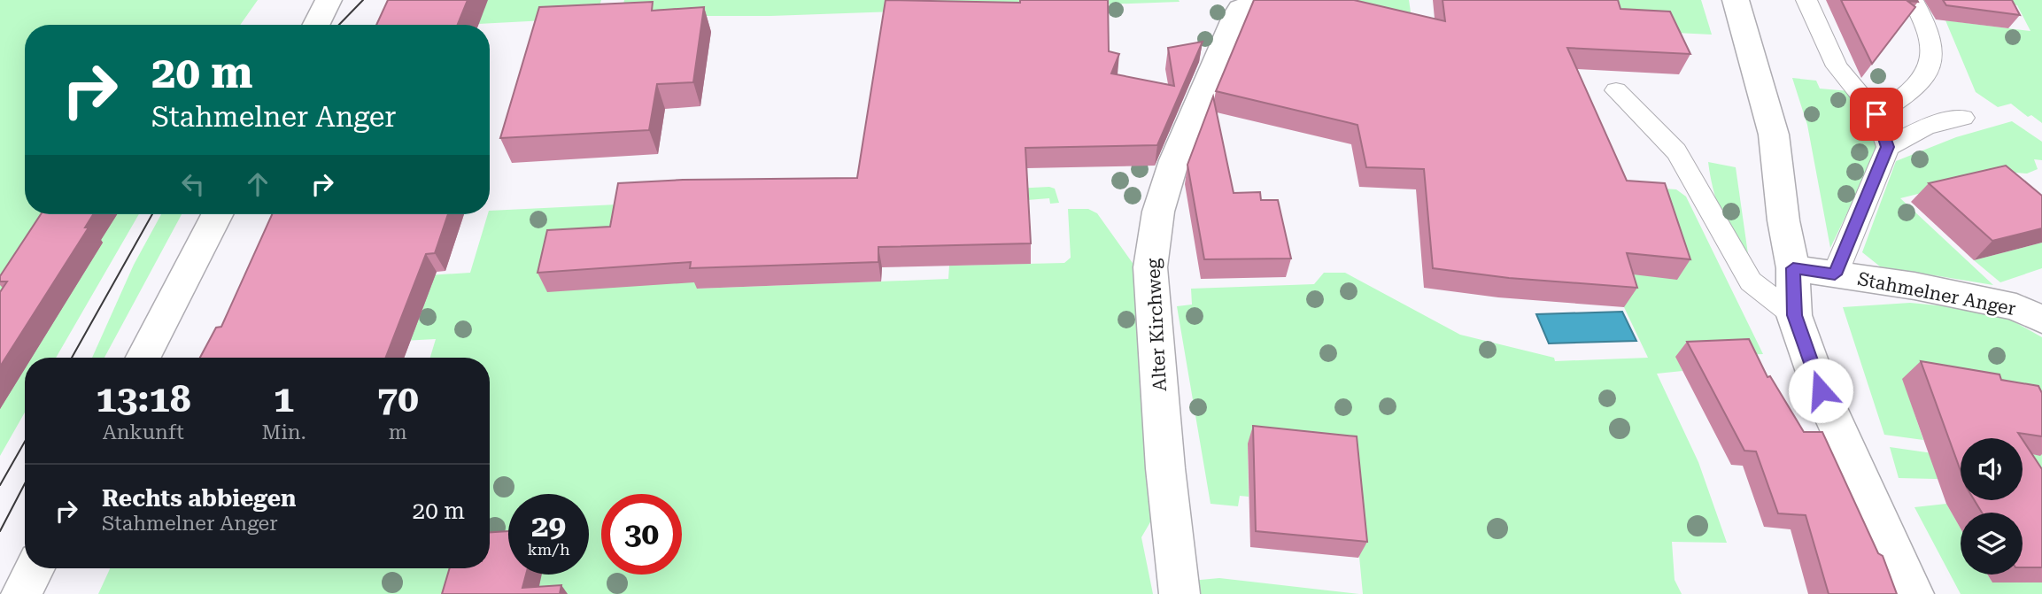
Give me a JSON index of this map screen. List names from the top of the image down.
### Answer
{
  "streets": {
    "street": ["Stahmelner Anger", "Alter Kirchweg"]
  },
  "page": {
    "turn": ["20 m", "Stahmelner Anger"],
    "eta": [
      "13:18",
      "Ankunft",
      "1",
      "Min.",
      "70",
      "m"
    ],
    "list": [
      {
        "name": "Rechts abbiegen",
        "note": "Stahmelner Anger",
        "value": "20 m"
      }
    ],
    "speed": "29 km/h",
    "limit": "30"
  }
}
